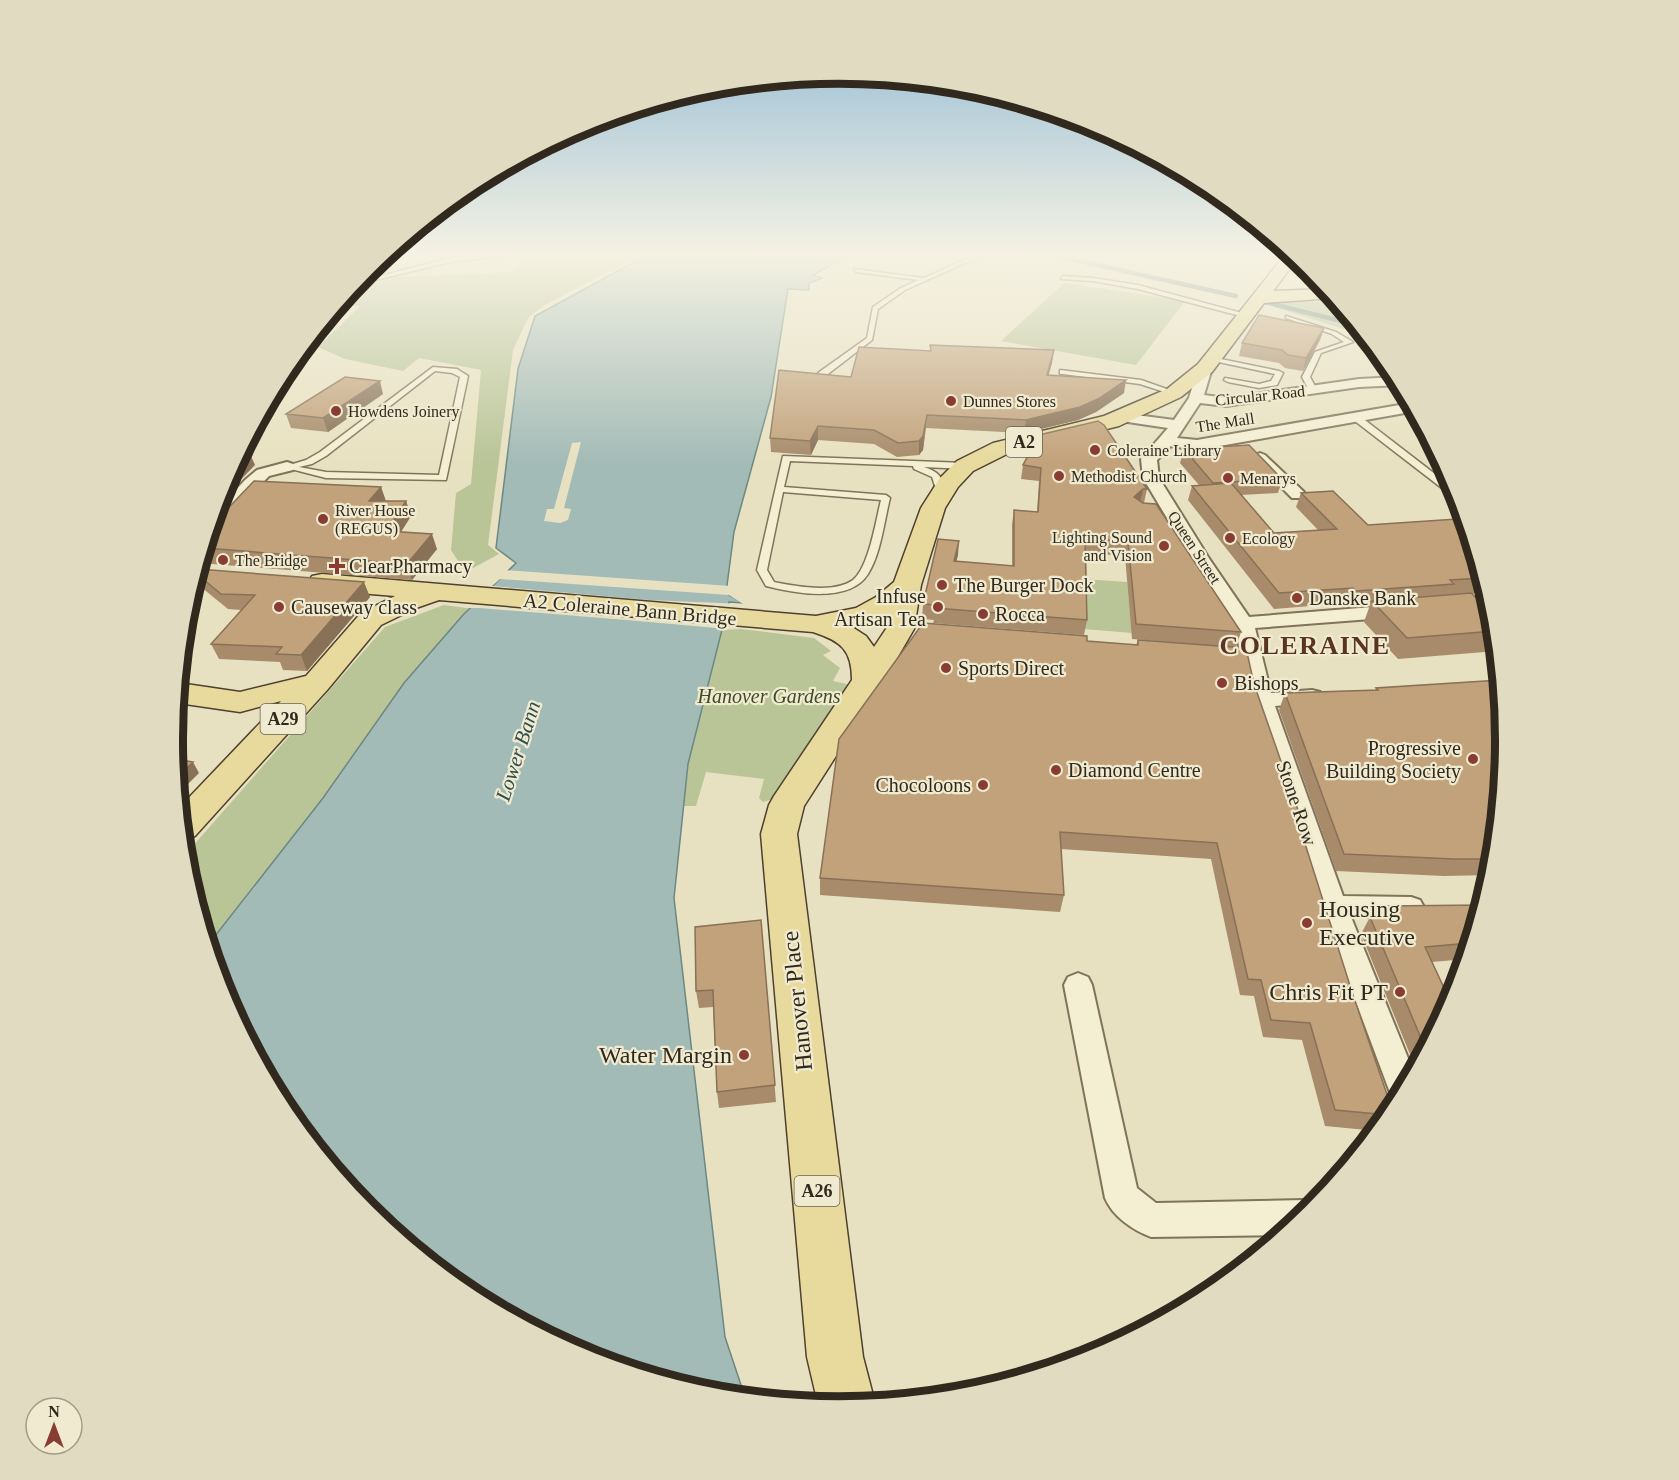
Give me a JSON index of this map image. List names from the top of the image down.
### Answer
{
  "streets": {
    "main road": [
      "Circular Road",
      "A2",
      "A2 Coleraine Bann Bridge",
      "A29",
      "Hanover Place",
      "A26"
    ],
    "street": ["The Mall", "Queen Street", "Stone Row"]
  },
  "crossings": [
    ["Circular Road", "A2"],
    ["Circular Road", "Hanover Place"],
    ["The Mall", "Queen Street"],
    ["A2", "A2 Coleraine Bann Bridge"],
    ["A2", "Hanover Place"],
    ["Queen Street", "Stone Row"],
    ["A2 Coleraine Bann Bridge", "A29"]
  ],
  "districts": ["COLERAINE"],
  "water": ["Lower Bann"],
  "parks": ["Hanover Gardens"],
  "places": {
    "other": [
      "Dunnes Stores",
      "Howdens Joinery",
      "Coleraine Library",
      "Methodist Church",
      "Menarys",
      "River House (REGUS)",
      "Ecology",
      "Lighting Sound and Vision",
      "The Bridge",
      "The Burger Dock",
      "Danske Bank",
      "Causeway class",
      "Infuse Artisan Tea",
      "Rocca",
      "Sports Direct",
      "Bishops",
      "Progressive Building Society",
      "Diamond Centre",
      "Chocoloons",
      "Housing Executive",
      "Chris Fit PT",
      "Water Margin"
    ],
    "health": ["ClearPharmacy"]
  },
  "north": "top"
}
